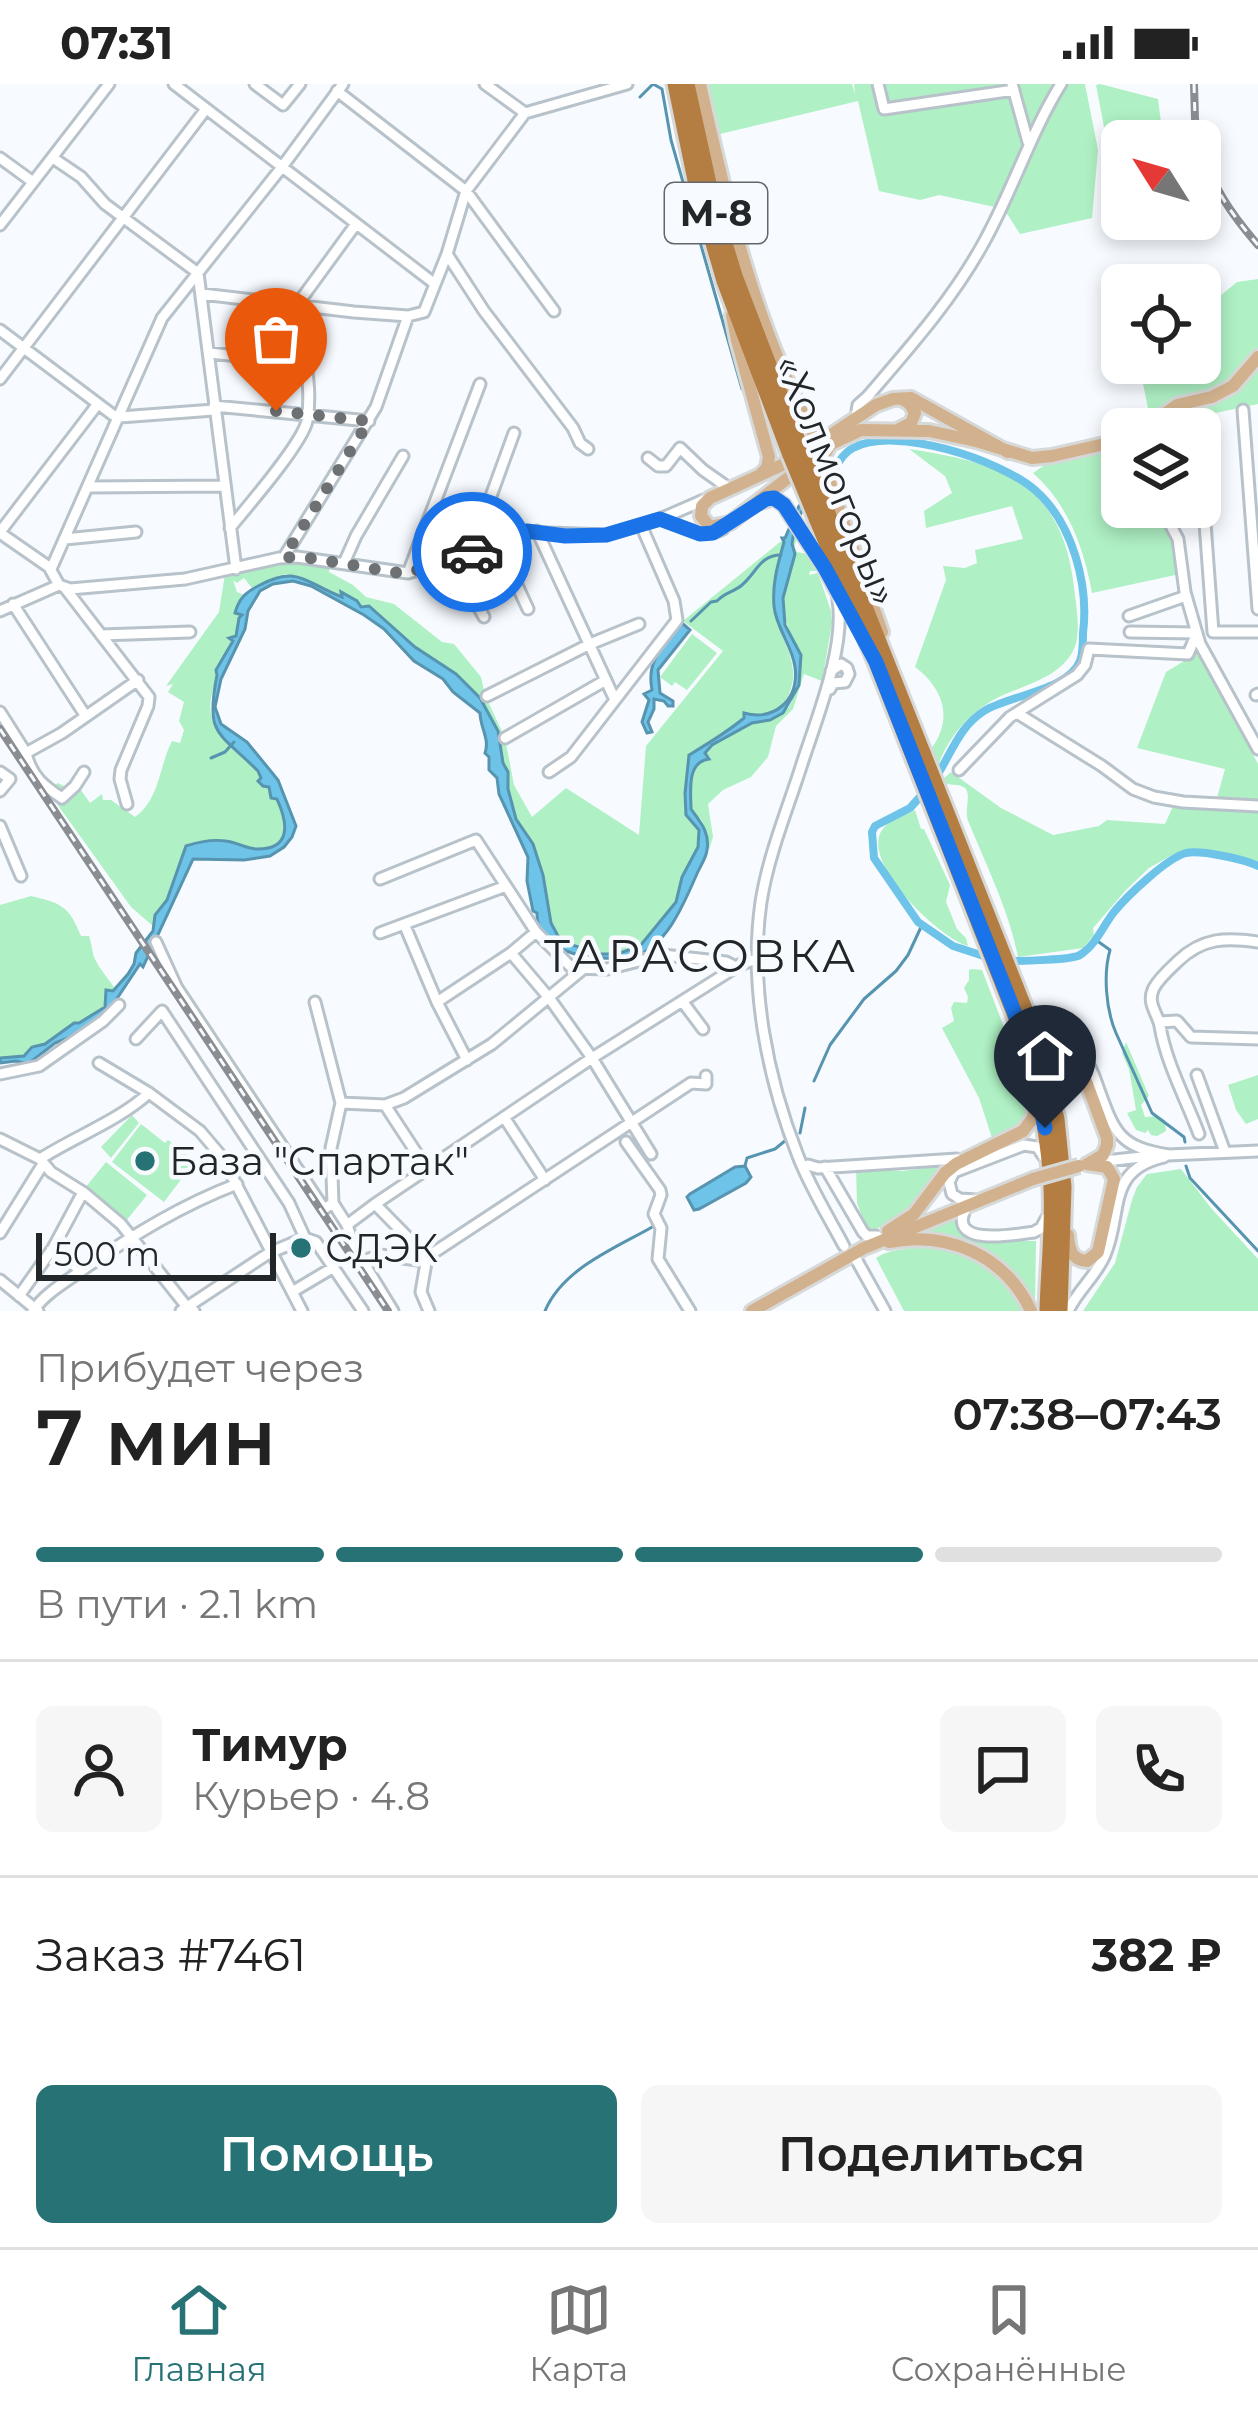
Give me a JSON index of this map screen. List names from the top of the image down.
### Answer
{
  "streets": {
    "highway": ["М-8", "«Холмогоры»"]
  },
  "districts": ["ТАРАСОВКА"],
  "places": ["База \"Спартак\"", "СДЭК"],
  "scale_bar": "500 m",
  "north": "top left",
  "page": {
    "status": "07:31",
    "scale": "500 m",
    "heading": ["7 мин", "Прибудет через", "07:38–07:43"],
    "panel": [
      "Тимур",
      "Курьер · 4.8",
      "Заказ #7461",
      "382 ₽"
    ],
    "bar": "В пути · 2.1 km",
    "buttons": ["Помощь", "Поделиться"],
    "tabs": ["Главная", "Карта", "Сохранённые"]
  }
}
